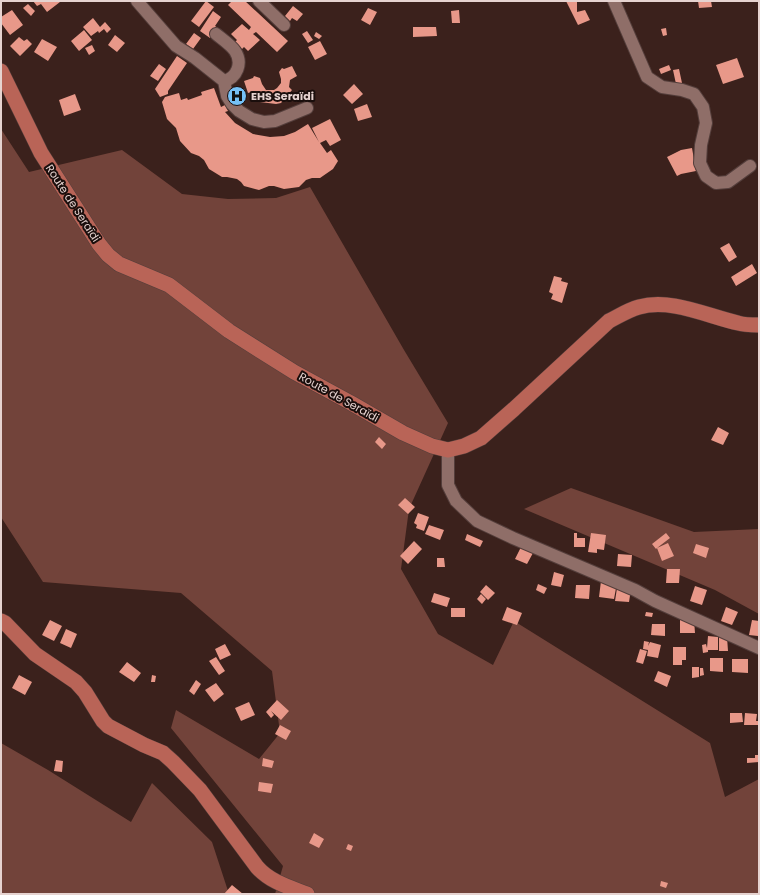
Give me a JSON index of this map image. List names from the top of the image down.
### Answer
{
  "streets": {
    "main road": ["Route de Seraïdi"]
  },
  "places": {
    "hospital": ["EHS Seraïdi"]
  }
}
